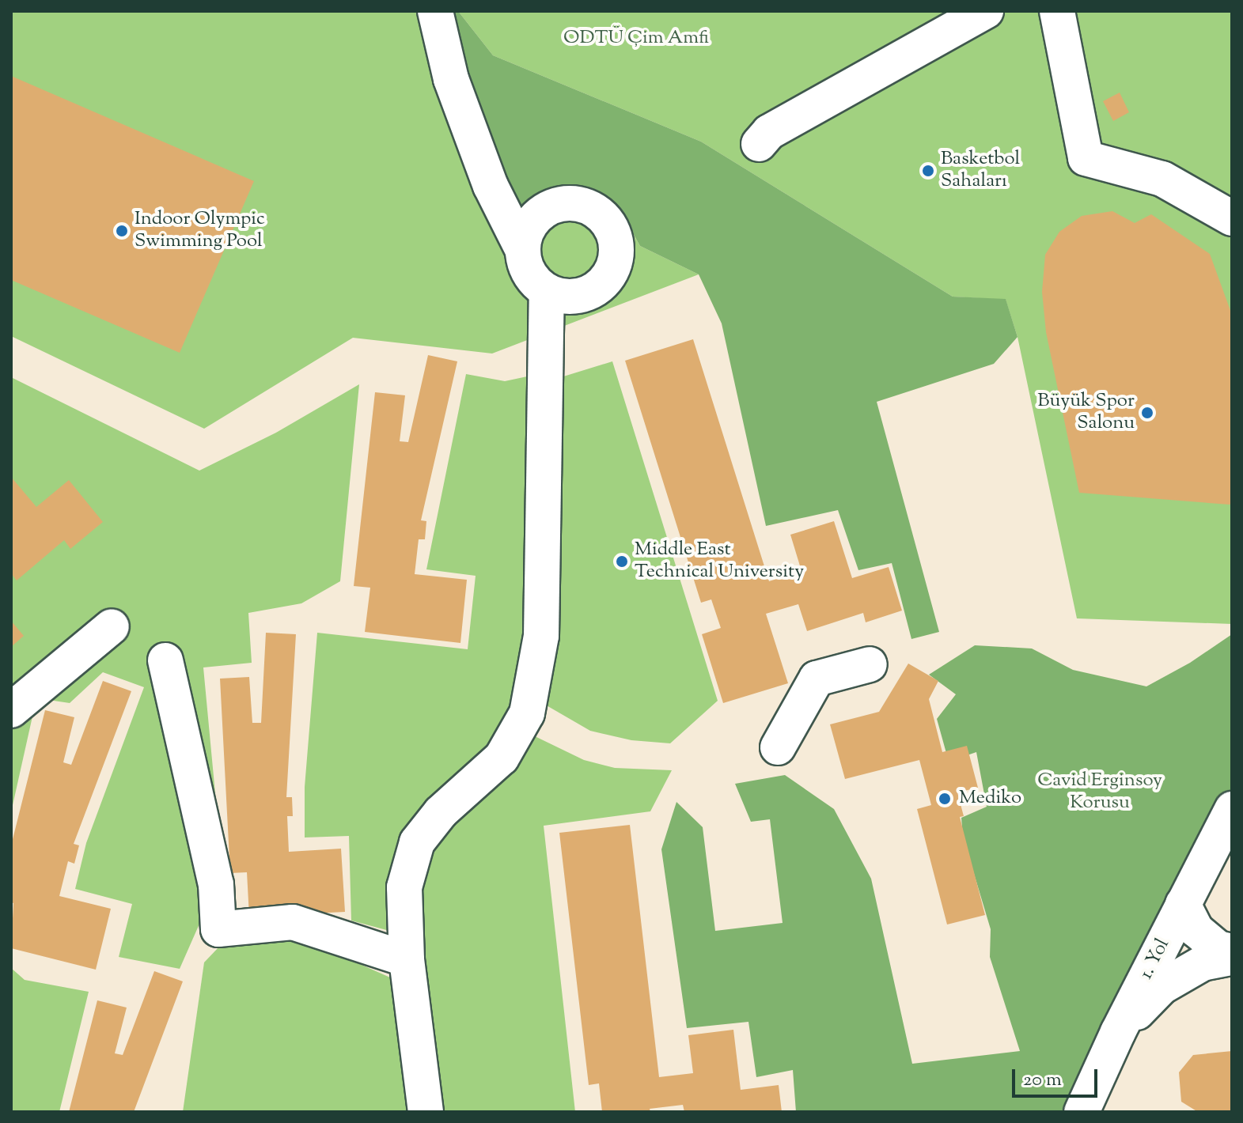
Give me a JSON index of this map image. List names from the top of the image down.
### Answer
{
  "streets": {
    "street": ["1. Yol"]
  },
  "parks": ["ODTÜ Çim Amfi", "Cavid Erginsoy Korusu"],
  "places": [
    "Basketbol Sahaları",
    "Indoor Olympic Swimming Pool",
    "Büyük Spor Salonu",
    "Middle East Technical University",
    "Mediko"
  ],
  "scale_bar": "20 m"
}
